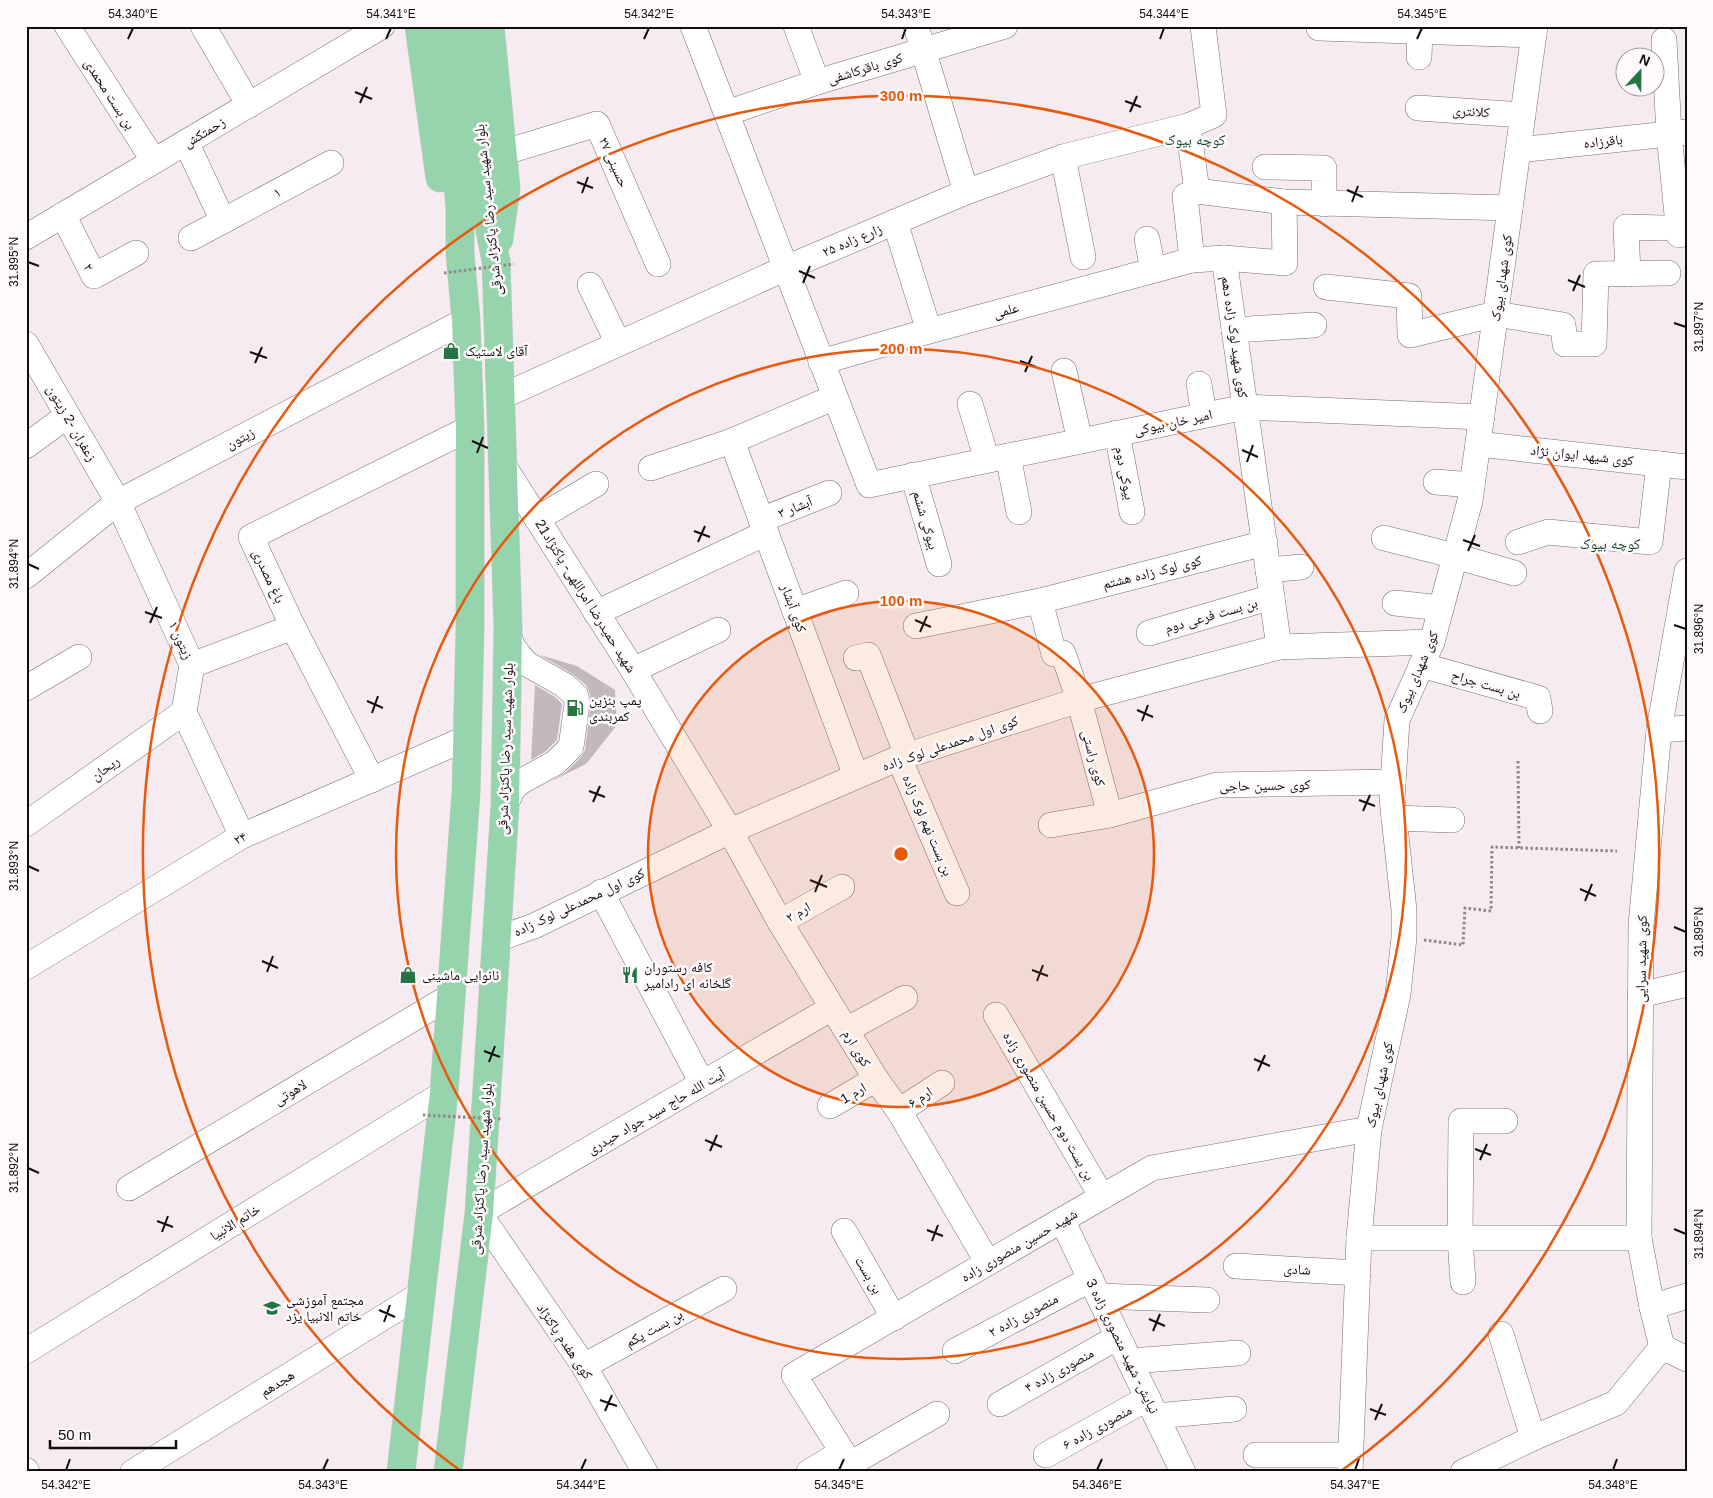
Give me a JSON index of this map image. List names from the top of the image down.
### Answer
{
  "streets": {
    "main road": ["بلوار شهید سید رضا پاکنژاد شرقی"],
    "street": [
      "کوی باقرکاشفی",
      "بن بست محمدی",
      "کلانتری",
      "زحمتکش",
      "باقرزاده",
      "حسینی ۲۷",
      "۱",
      "زارع زاده ۲۵",
      "۲",
      "کوی شهدای بیوک",
      "علمی",
      "کوی شهید لوک زاده دهم",
      "امیر خان بیوکی",
      "زعفران -2 زیتون",
      "زیتون",
      "کوی شیهد ایوان نژاد",
      "بیوکی دوم",
      "آبشار ۳",
      "بیوکی ششم",
      "کوی لوک زاده هشتم",
      "باغ مصدری",
      "شهید حمیدرضا امراللهی- پاکنژاد21",
      "کوی آبشار",
      "بن بست فرعی دوم",
      "زیتون ۱",
      "بن بست جراح",
      "کوی اول محمدعلی لوک زاده",
      "کوی راستی",
      "ریحان",
      "کوی حسین حاجی",
      "بن بست نهم لوک زاده",
      "۲۴",
      "ارم ۲",
      "کوی شهید سرایی",
      "کوی ارم",
      "لاهوتی",
      "ارم 1",
      "ارم ۶",
      "بن بست دوم حسین منصوری زاده",
      "آیت الله حاج سید جواد حیدری",
      "خاتم الانبیا",
      "شهید حسین منصوری زاده",
      "شادی",
      "بن بست",
      "منصوری زاده ۲",
      "بن بست یکم",
      "کوی هفدم پاکنژاد",
      "نیایش- شهید منصوری زاده 3",
      "منصوری زاده ۴",
      "هجدهم",
      "منصوری زاده ۶"
    ]
  },
  "crossings": [
    ["بن بست محمدی", "زحمتکش"],
    ["کلانتری", "کوی شهدای بیوک"],
    ["زحمتکش", "۲"],
    ["باقرزاده", "کوی شهدای بیوک"],
    ["بلوار شهید سید رضا پاکنژاد شرقی", "زارع زاده ۲۵"],
    ["بلوار شهید سید رضا پاکنژاد شرقی", "زیتون"],
    ["بلوار شهید سید رضا پاکنژاد شرقی", "باغ مصدری"],
    ["بلوار شهید سید رضا پاکنژاد شرقی", "شهید حمیدرضا امراللهی- پاکنژاد21"],
    ["بلوار شهید سید رضا پاکنژاد شرقی", "کوی اول محمدعلی لوک زاده"],
    ["بلوار شهید سید رضا پاکنژاد شرقی", "۲۴"],
    ["بلوار شهید سید رضا پاکنژاد شرقی", "لاهوتی"],
    ["بلوار شهید سید رضا پاکنژاد شرقی", "آیت الله حاج سید جواد حیدری"],
    ["بلوار شهید سید رضا پاکنژاد شرقی", "خاتم الانبیا"],
    ["بلوار شهید سید رضا پاکنژاد شرقی", "کوی هفدم پاکنژاد"],
    ["بلوار شهید سید رضا پاکنژاد شرقی", "هجدهم"],
    ["کوی شهدای بیوک", "امیر خان بیوکی"],
    ["کوی شهدای بیوک", "کوی شیهد ایوان نژاد"],
    ["کوی شهدای بیوک", "بن بست جراح"],
    ["کوی شهدای بیوک", "کوی اول محمدعلی لوک زاده"],
    ["کوی شهدای بیوک", "کوی حسین حاجی"],
    ["کوی شهدای بیوک", "شهید حسین منصوری زاده"],
    ["کوی شهدای بیوک", "شادی"],
    ["علمی", "کوی شهید لوک زاده دهم"],
    ["کوی شهید لوک زاده دهم", "امیر خان بیوکی"],
    ["کوی شهید لوک زاده دهم", "کوی لوک زاده هشتم"],
    ["کوی شهید لوک زاده دهم", "بن بست فرعی دوم"],
    ["کوی شهید لوک زاده دهم", "کوی اول محمدعلی لوک زاده"],
    ["امیر خان بیوکی", "بیوکی دوم"],
    ["امیر خان بیوکی", "بیوکی ششم"],
    ["زعفران -2 زیتون", "زیتون"],
    ["زعفران -2 زیتون", "زیتون ۱"],
    ["زیتون", "زیتون ۱"],
    ["آبشار ۳", "شهید حمیدرضا امراللهی- پاکنژاد21"],
    ["آبشار ۳", "کوی آبشار"],
    ["باغ مصدری", "۲۴"],
    ["شهید حمیدرضا امراللهی- پاکنژاد21", "کوی اول محمدعلی لوک زاده"],
    ["شهید حمیدرضا امراللهی- پاکنژاد21", "کوی ارم"],
    ["کوی آبشار", "کوی اول محمدعلی لوک زاده"],
    ["زیتون ۱", "ریحان"],
    ["کوی اول محمدعلی لوک زاده", "کوی راستی"],
    ["کوی اول محمدعلی لوک زاده", "بن بست نهم لوک زاده"],
    ["کوی اول محمدعلی لوک زاده", "کوی ارم"],
    ["کوی راستی", "کوی حسین حاجی"],
    ["ارم ۲", "کوی ارم"],
    ["کوی ارم", "ارم 1"],
    ["کوی ارم", "ارم ۶"],
    ["کوی ارم", "آیت الله حاج سید جواد حیدری"],
    ["کوی ارم", "شهید حسین منصوری زاده"],
    ["بن بست دوم حسین منصوری زاده", "شهید حسین منصوری زاده"],
    ["آیت الله حاج سید جواد حیدری", "کوی هفدم پاکنژاد"],
    ["شهید حسین منصوری زاده", "بن بست"],
    ["شهید حسین منصوری زاده", "نیایش- شهید منصوری زاده 3"],
    ["منصوری زاده ۲", "نیایش- شهید منصوری زاده 3"],
    ["بن بست یکم", "کوی هفدم پاکنژاد"],
    ["نیایش- شهید منصوری زاده 3", "منصوری زاده ۴"],
    ["نیایش- شهید منصوری زاده 3", "منصوری زاده ۶"]
  ],
  "districts": ["کوچه بیوک", "کوچه بیوک"],
  "places": {
    "shop": ["آقای لاستیک", "نانوایی ماشینی"],
    "fuel station": ["پمپ بنزین کمربندی"],
    "restaurant": ["کافه رستوران گلخانه ای رادامیر"],
    "school or university": ["مجتمع آموزشی خاتم الانبیا یزد"]
  },
  "scale_bar": "50 m",
  "north": "top",
  "coordinates": [
    "54.340°E",
    "54.341°E",
    "54.342°E",
    "54.343°E",
    "54.344°E",
    "54.345°E",
    "31.895°N",
    "31.897°N",
    "31.894°N",
    "31.896°N",
    "31.893°N",
    "31.892°N",
    "54.346°E",
    "54.347°E",
    "54.348°E"
  ],
  "rings": ["300 m", "200 m", "100 m"]
}
